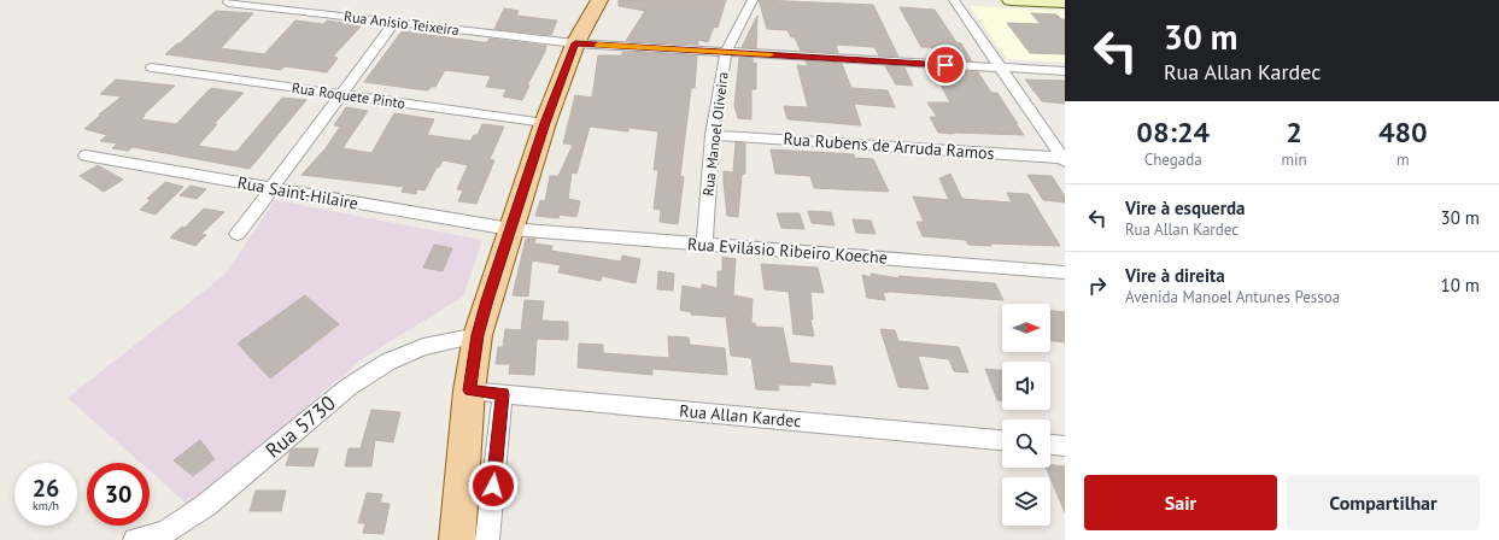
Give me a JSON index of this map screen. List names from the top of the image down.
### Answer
{
  "streets": {
    "street": [
      "Rua Anísio Teixeira",
      "Rua Roquete Pinto",
      "Rua Manoel Oliveira",
      "Rua Rubens de Arruda Ramos",
      "Rua Saint-Hilaire",
      "Rua Evilásio Ribeiro Koeche",
      "Rua Allan Kardec",
      "Rua 5730"
    ]
  },
  "crossings": [
    ["Rua Anísio Teixeira", "Rua Manoel Oliveira"],
    ["Rua Manoel Oliveira", "Rua Rubens de Arruda Ramos"],
    ["Rua Manoel Oliveira", "Rua Evilásio Ribeiro Koeche"],
    ["Rua Saint-Hilaire", "Rua Evilásio Ribeiro Koeche"]
  ],
  "north": "right",
  "page": {
    "turn": ["30 m", "Rua Allan Kardec"],
    "eta": [
      "08:24",
      "Chegada",
      "2",
      "min",
      "480",
      "m"
    ],
    "list": [
      {
        "name": "Vire à esquerda",
        "note": "Rua Allan Kardec",
        "value": "30 m"
      },
      {
        "name": "Vire à direita",
        "note": "Avenida Manoel Antunes Pessoa",
        "value": "10 m"
      }
    ],
    "speed": "26 km/h",
    "limit": "30",
    "buttons": ["Sair", "Compartilhar"]
  }
}
